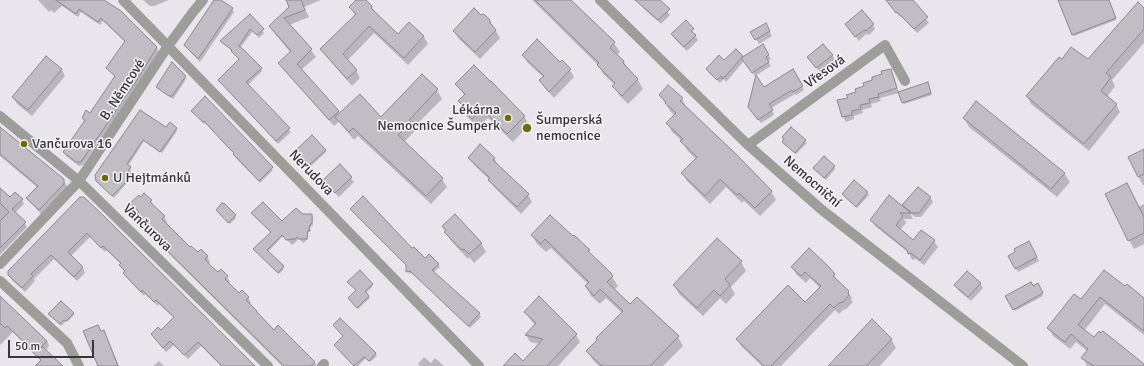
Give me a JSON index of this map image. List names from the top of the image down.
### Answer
{
  "streets": {
    "street": [
      "Vřesová",
      "B. Němcové",
      "Nerudova",
      "Nemocniční",
      "Vančurova"
    ]
  },
  "crossings": [
    ["Vřesová", "Nemocniční"],
    ["B. Němcové", "Nerudova"],
    ["B. Němcové", "Vančurova"]
  ],
  "places": [
    "Lékárna Nemocnice Šumperk",
    "Šumperská nemocnice",
    "Vančurova 16",
    "U Hejtmánků"
  ],
  "scale_bar": "50 m"
}
